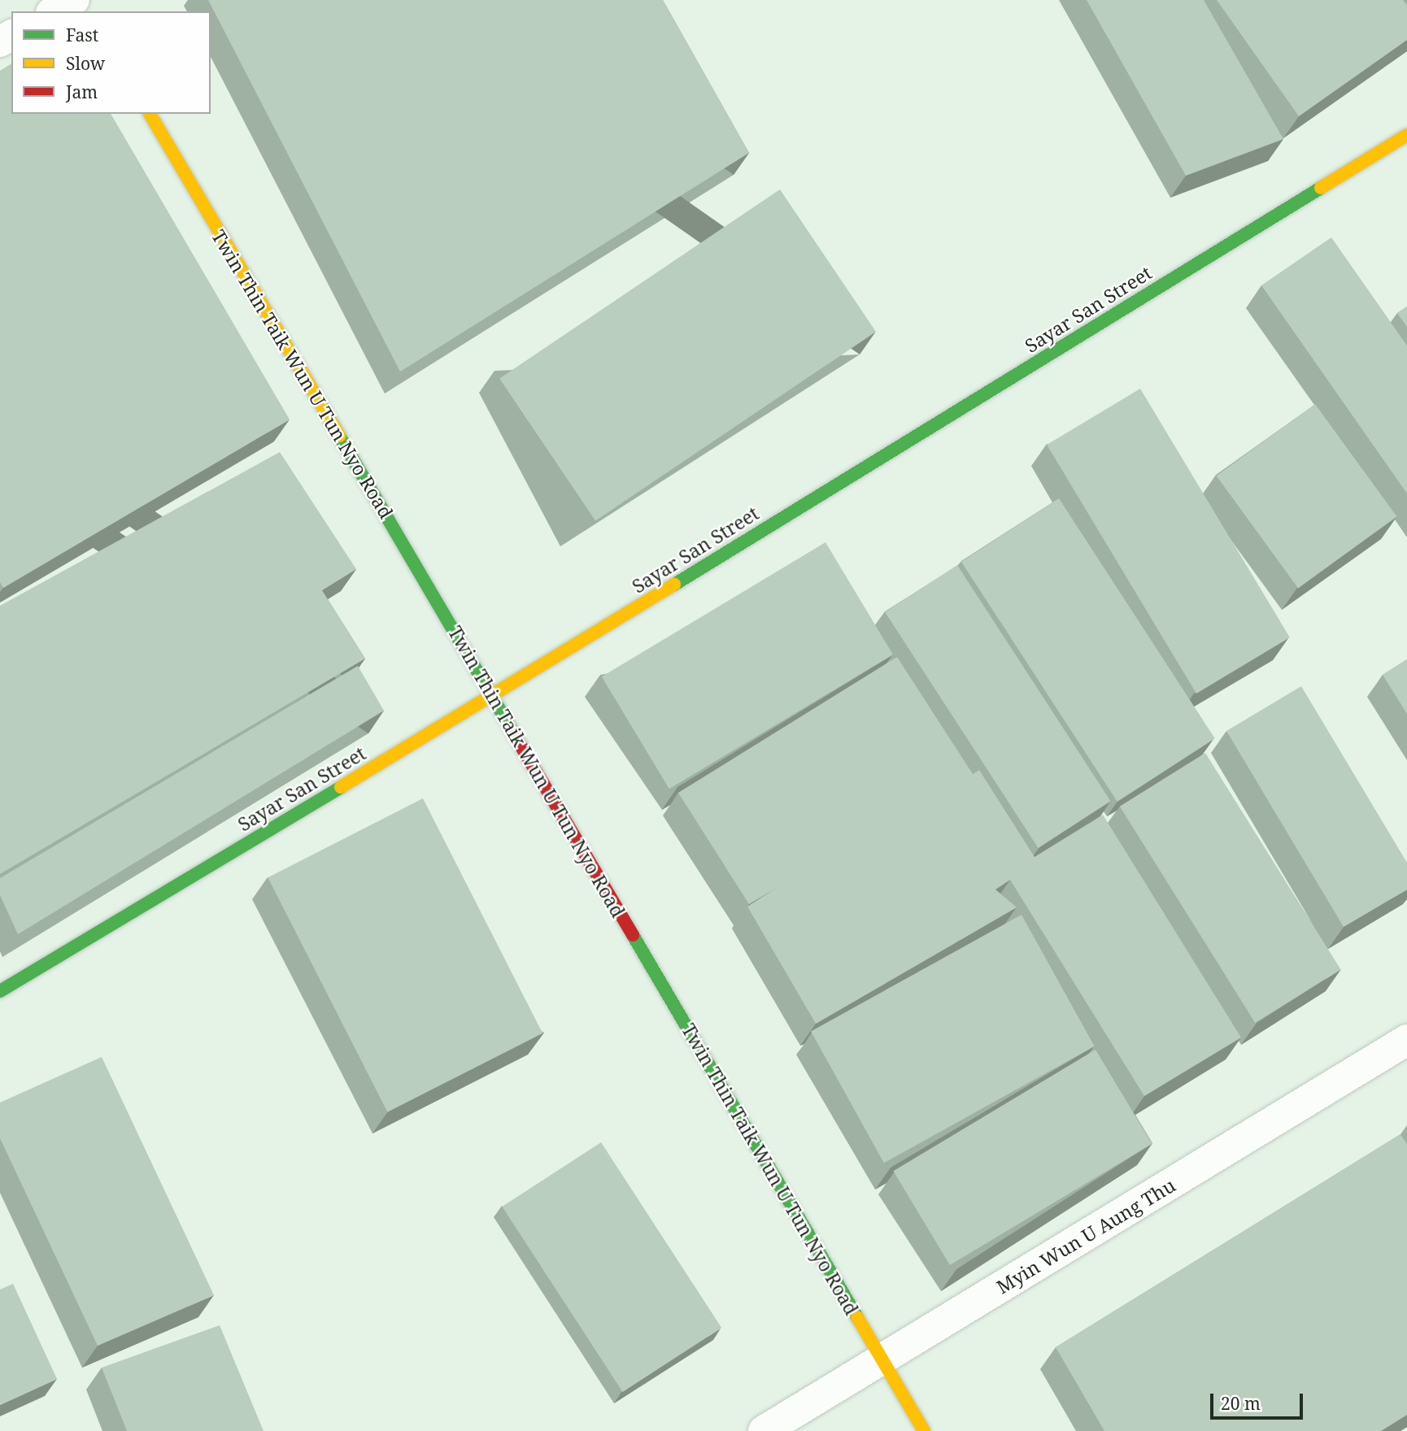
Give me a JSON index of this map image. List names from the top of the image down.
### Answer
{
  "streets": {
    "street": ["Sayar San Street", "Twin Thin Taik Wun U Tun Nyo Road", "Myin Wun U Aung Thu"]
  },
  "crossings": [
    ["Sayar San Street", "Twin Thin Taik Wun U Tun Nyo Road"],
    ["Twin Thin Taik Wun U Tun Nyo Road", "Myin Wun U Aung Thu"]
  ],
  "legend": ["Fast", "Slow", "Jam"],
  "scale_bar": "20 m"
}
